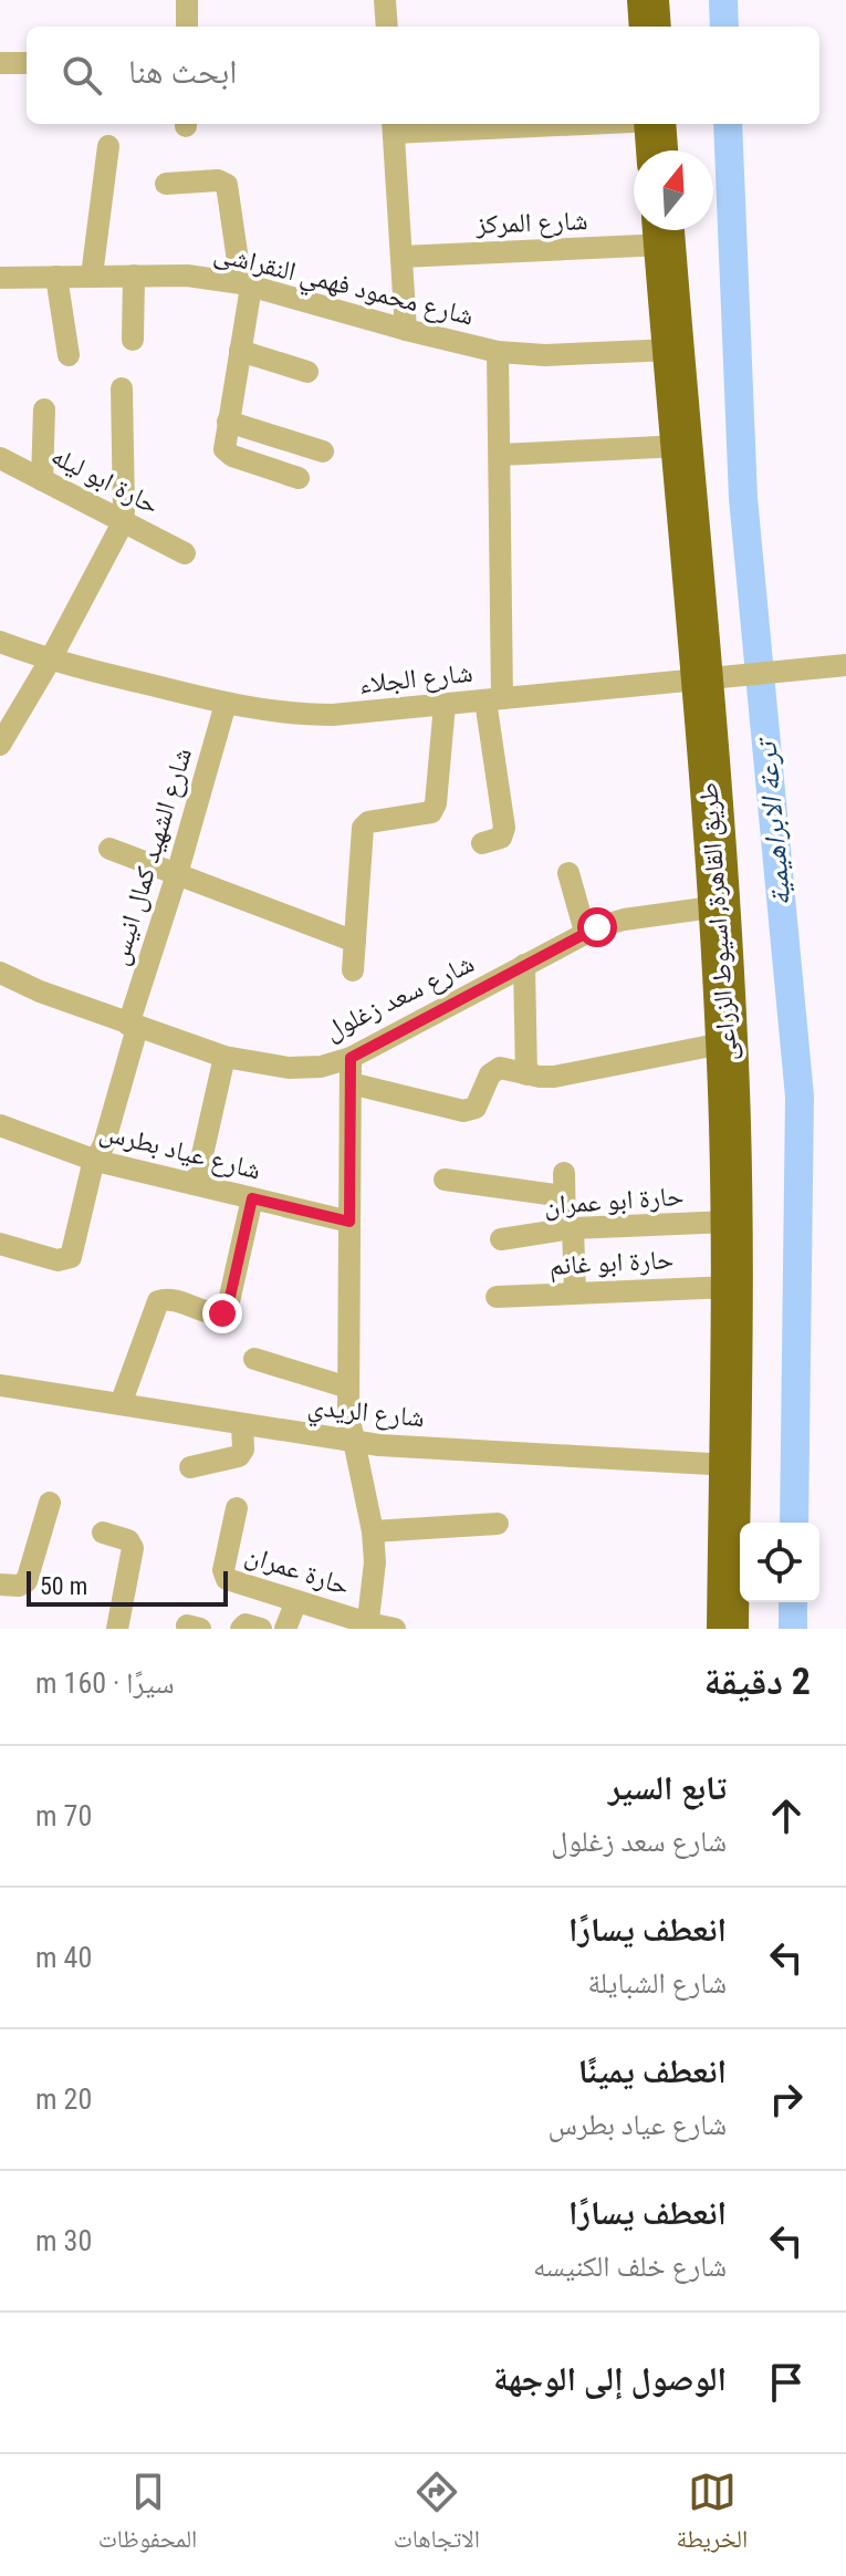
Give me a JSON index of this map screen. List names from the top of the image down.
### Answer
{
  "streets": {
    "highway": ["طريق القاهرة, اسيوط الزراعى"],
    "street": [
      "شارع المركز",
      "شارع محمود فهمي النقراشى",
      "حارة ابو ليله",
      "شارع الجلاء",
      "شارع الشهيد كمال انيس",
      "شارع سعد زغلول",
      "شارع عياد بطرس",
      "حارة ابو عمران",
      "حارة ابو غانم",
      "شارع الريدي",
      "حارة عمران"
    ]
  },
  "crossings": [
    ["شارع المركز", "طريق القاهرة, اسيوط الزراعى"],
    ["شارع محمود فهمي النقراشى", "طريق القاهرة, اسيوط الزراعى"],
    ["شارع الجلاء", "شارع الشهيد كمال انيس"],
    ["شارع الجلاء", "طريق القاهرة, اسيوط الزراعى"],
    ["شارع الشهيد كمال انيس", "شارع سعد زغلول"],
    ["شارع الشهيد كمال انيس", "شارع عياد بطرس"],
    ["طريق القاهرة, اسيوط الزراعى", "شارع سعد زغلول"],
    ["طريق القاهرة, اسيوط الزراعى", "حارة ابو عمران"],
    ["طريق القاهرة, اسيوط الزراعى", "حارة ابو غانم"],
    ["طريق القاهرة, اسيوط الزراعى", "شارع الريدي"]
  ],
  "water": ["ترعة الابراهيمية"],
  "scale_bar": "50 m",
  "north": "top",
  "page": {
    "search": "ابحث هنا",
    "scale": "50 m",
    "heading": ["2 دقيقة", "سيرًا · 160 m"],
    "list": [
      ["تابع السير", "شارع سعد زغلول", "70 m"],
      ["انعطف يسارًا", "شارع الشبايلة", "40 m"],
      ["انعطف يمينًا", "شارع عياد بطرس", "20 m"],
      ["انعطف يسارًا", "شارع خلف الكنيسه", "30 m"],
      "الوصول إلى الوجهة"
    ],
    "nav": ["الخريطة", "الاتجاهات", "المحفوظات"]
  }
}
